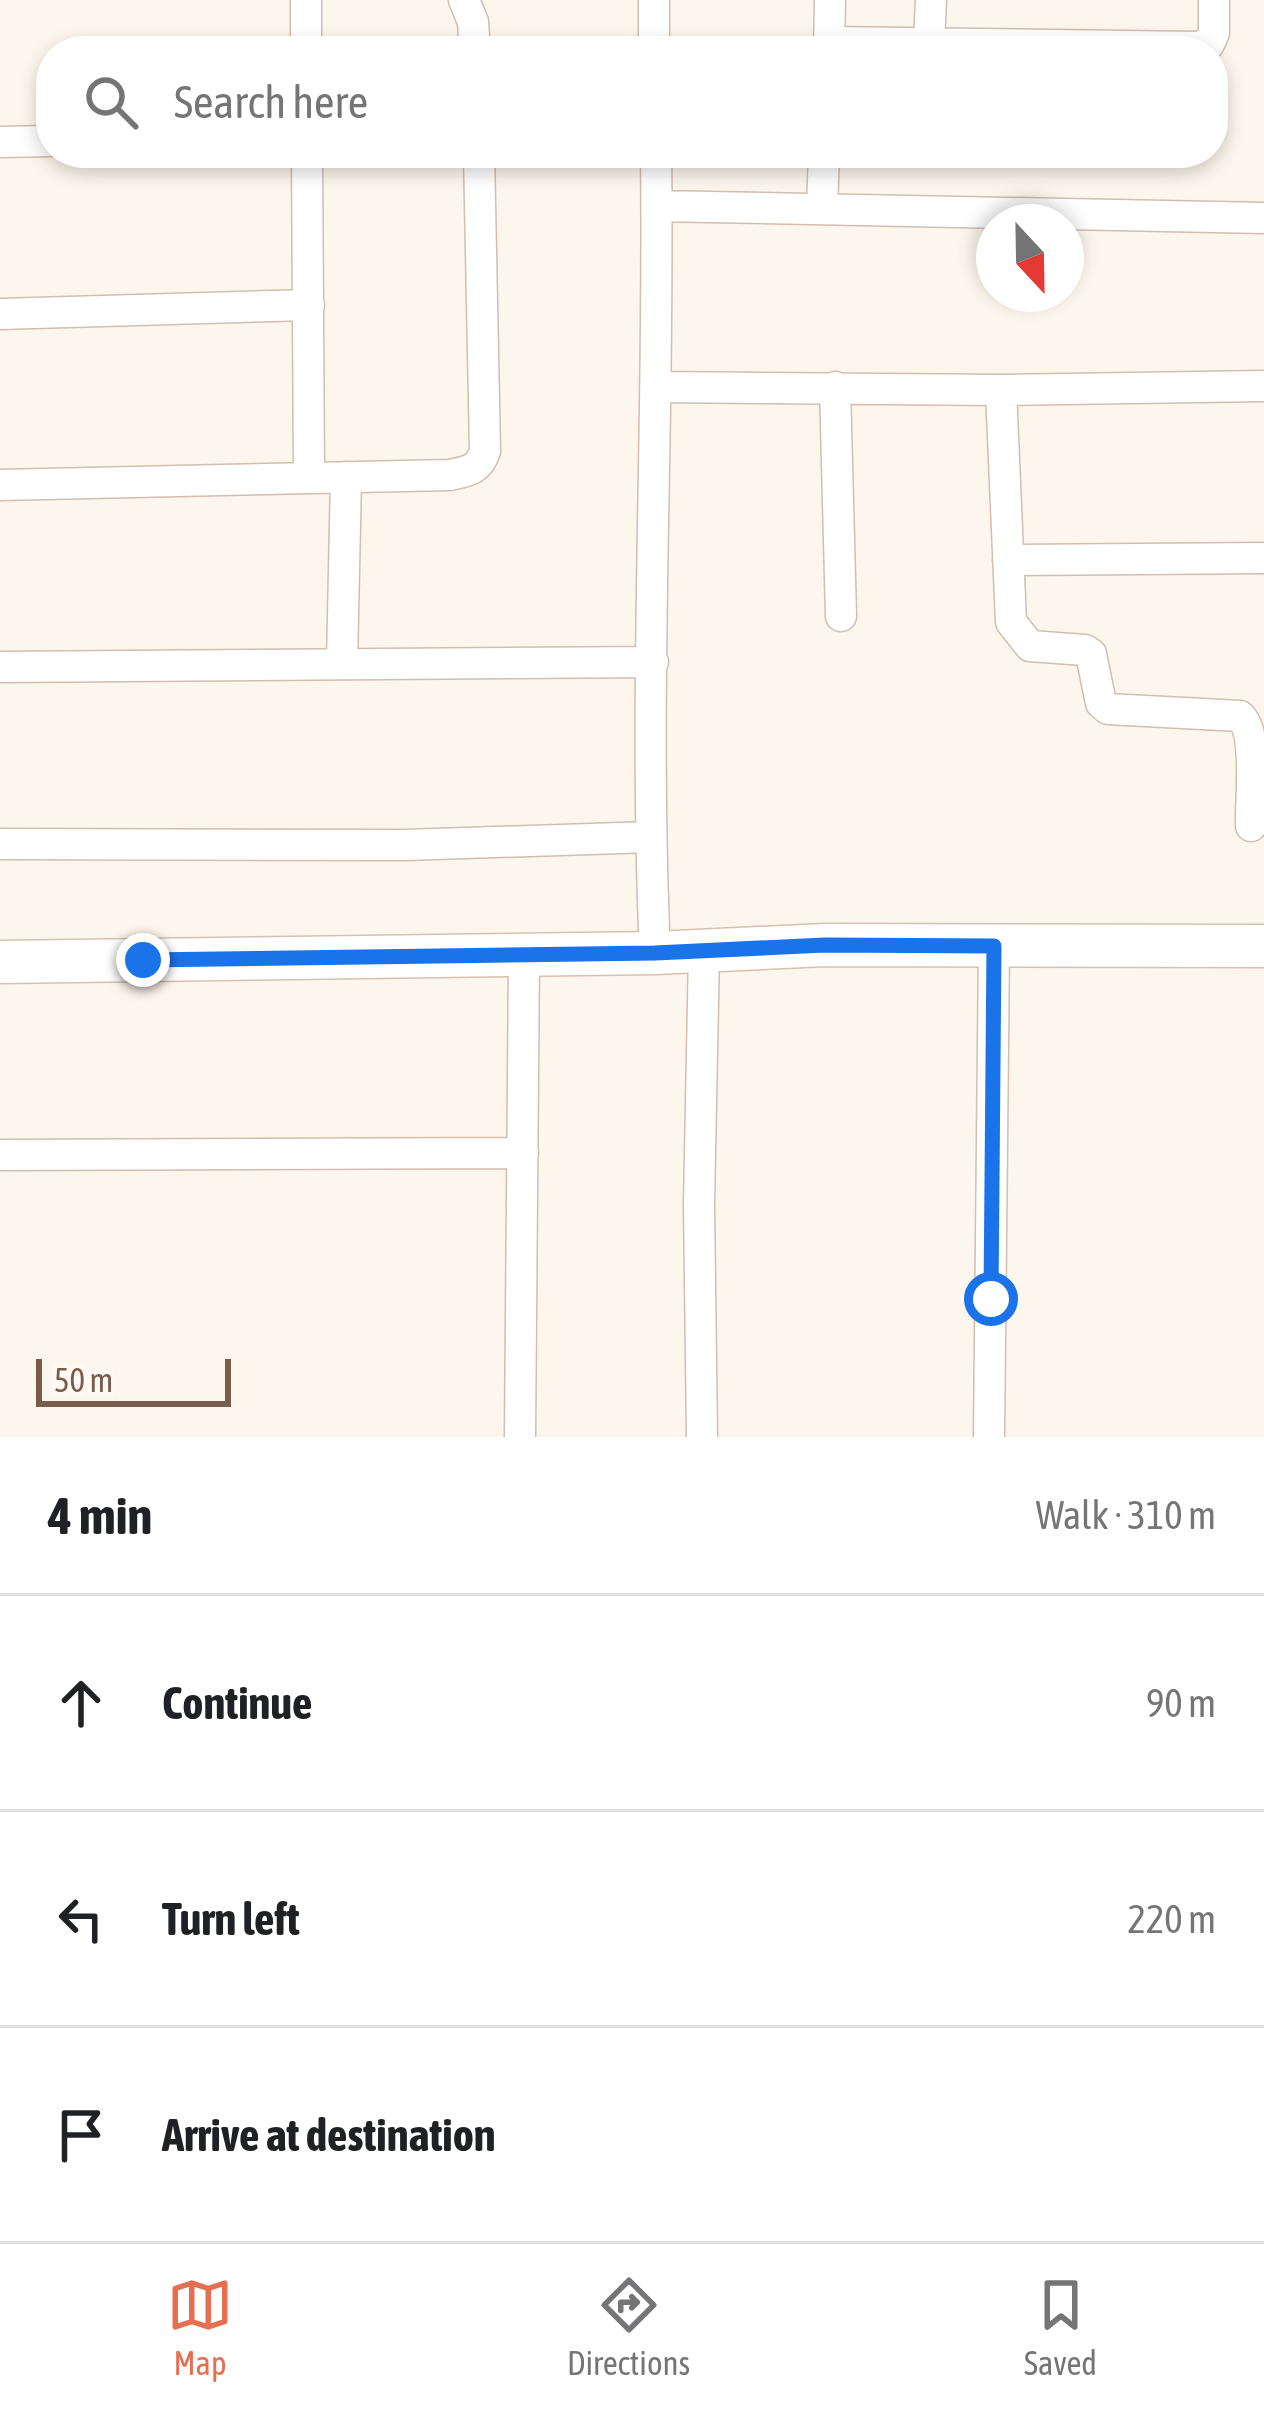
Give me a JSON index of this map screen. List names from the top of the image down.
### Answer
{
  "scale_bar": "50 m",
  "north": "bottom",
  "page": {
    "search": "Search here",
    "scale": "50 m",
    "heading": ["4 min", "Walk · 310 m"],
    "list": [
      ["Continue", "90 m"],
      ["Turn left", "220 m"],
      "Arrive at destination"
    ],
    "nav": ["Map", "Directions", "Saved"]
  }
}
